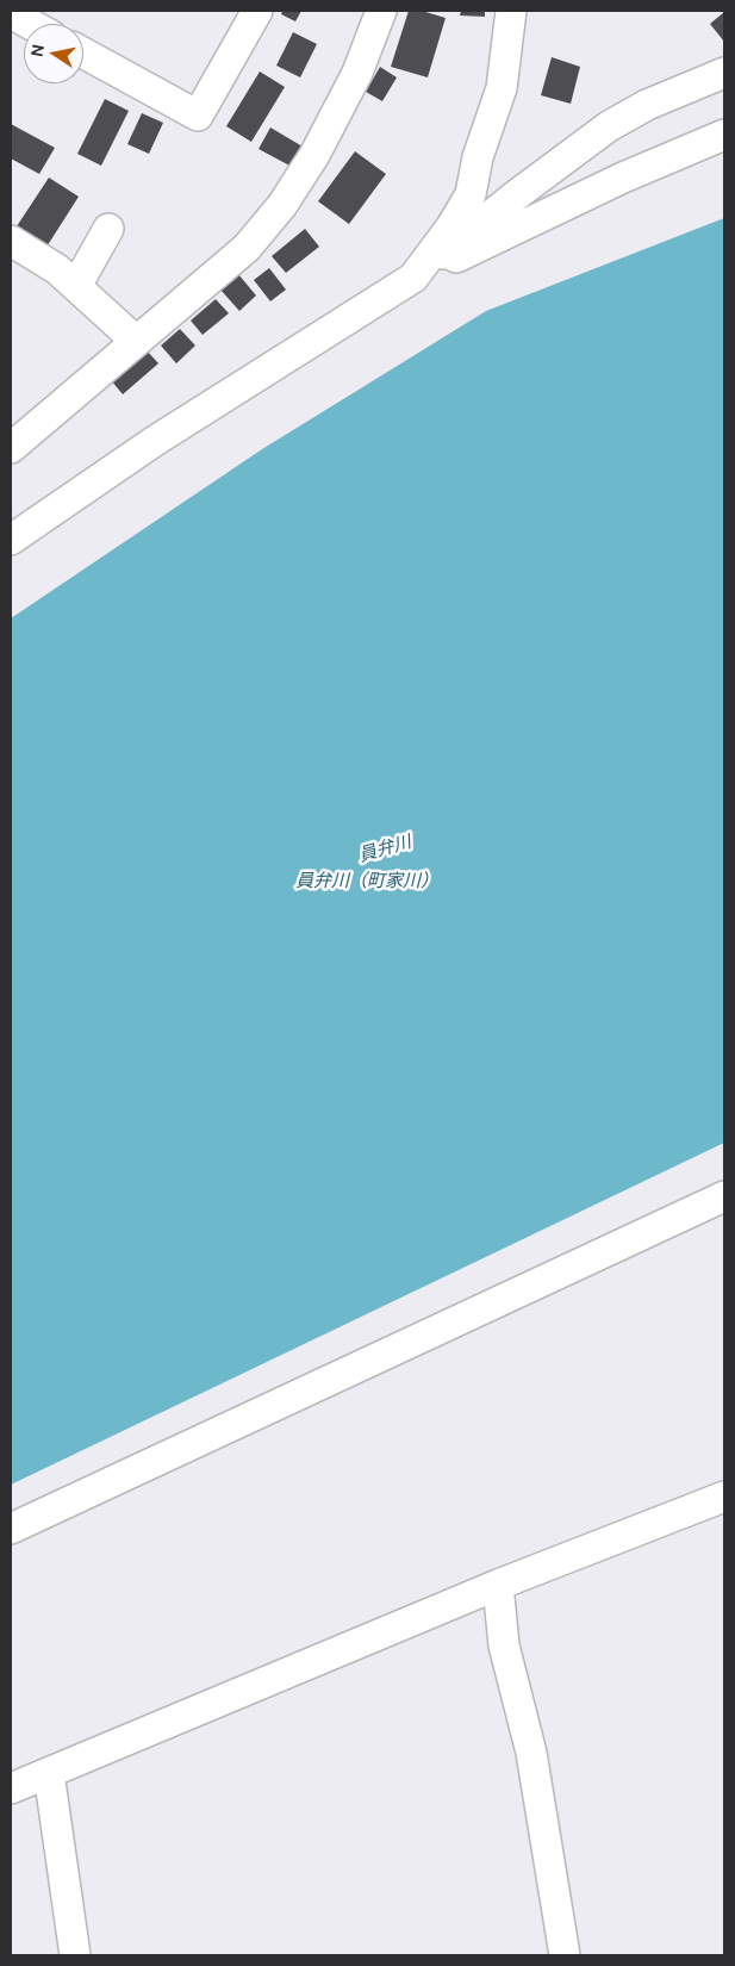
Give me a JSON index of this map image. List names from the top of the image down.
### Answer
{
  "water": ["員弁川", "員弁川（町家川）"],
  "north": "left"
}
